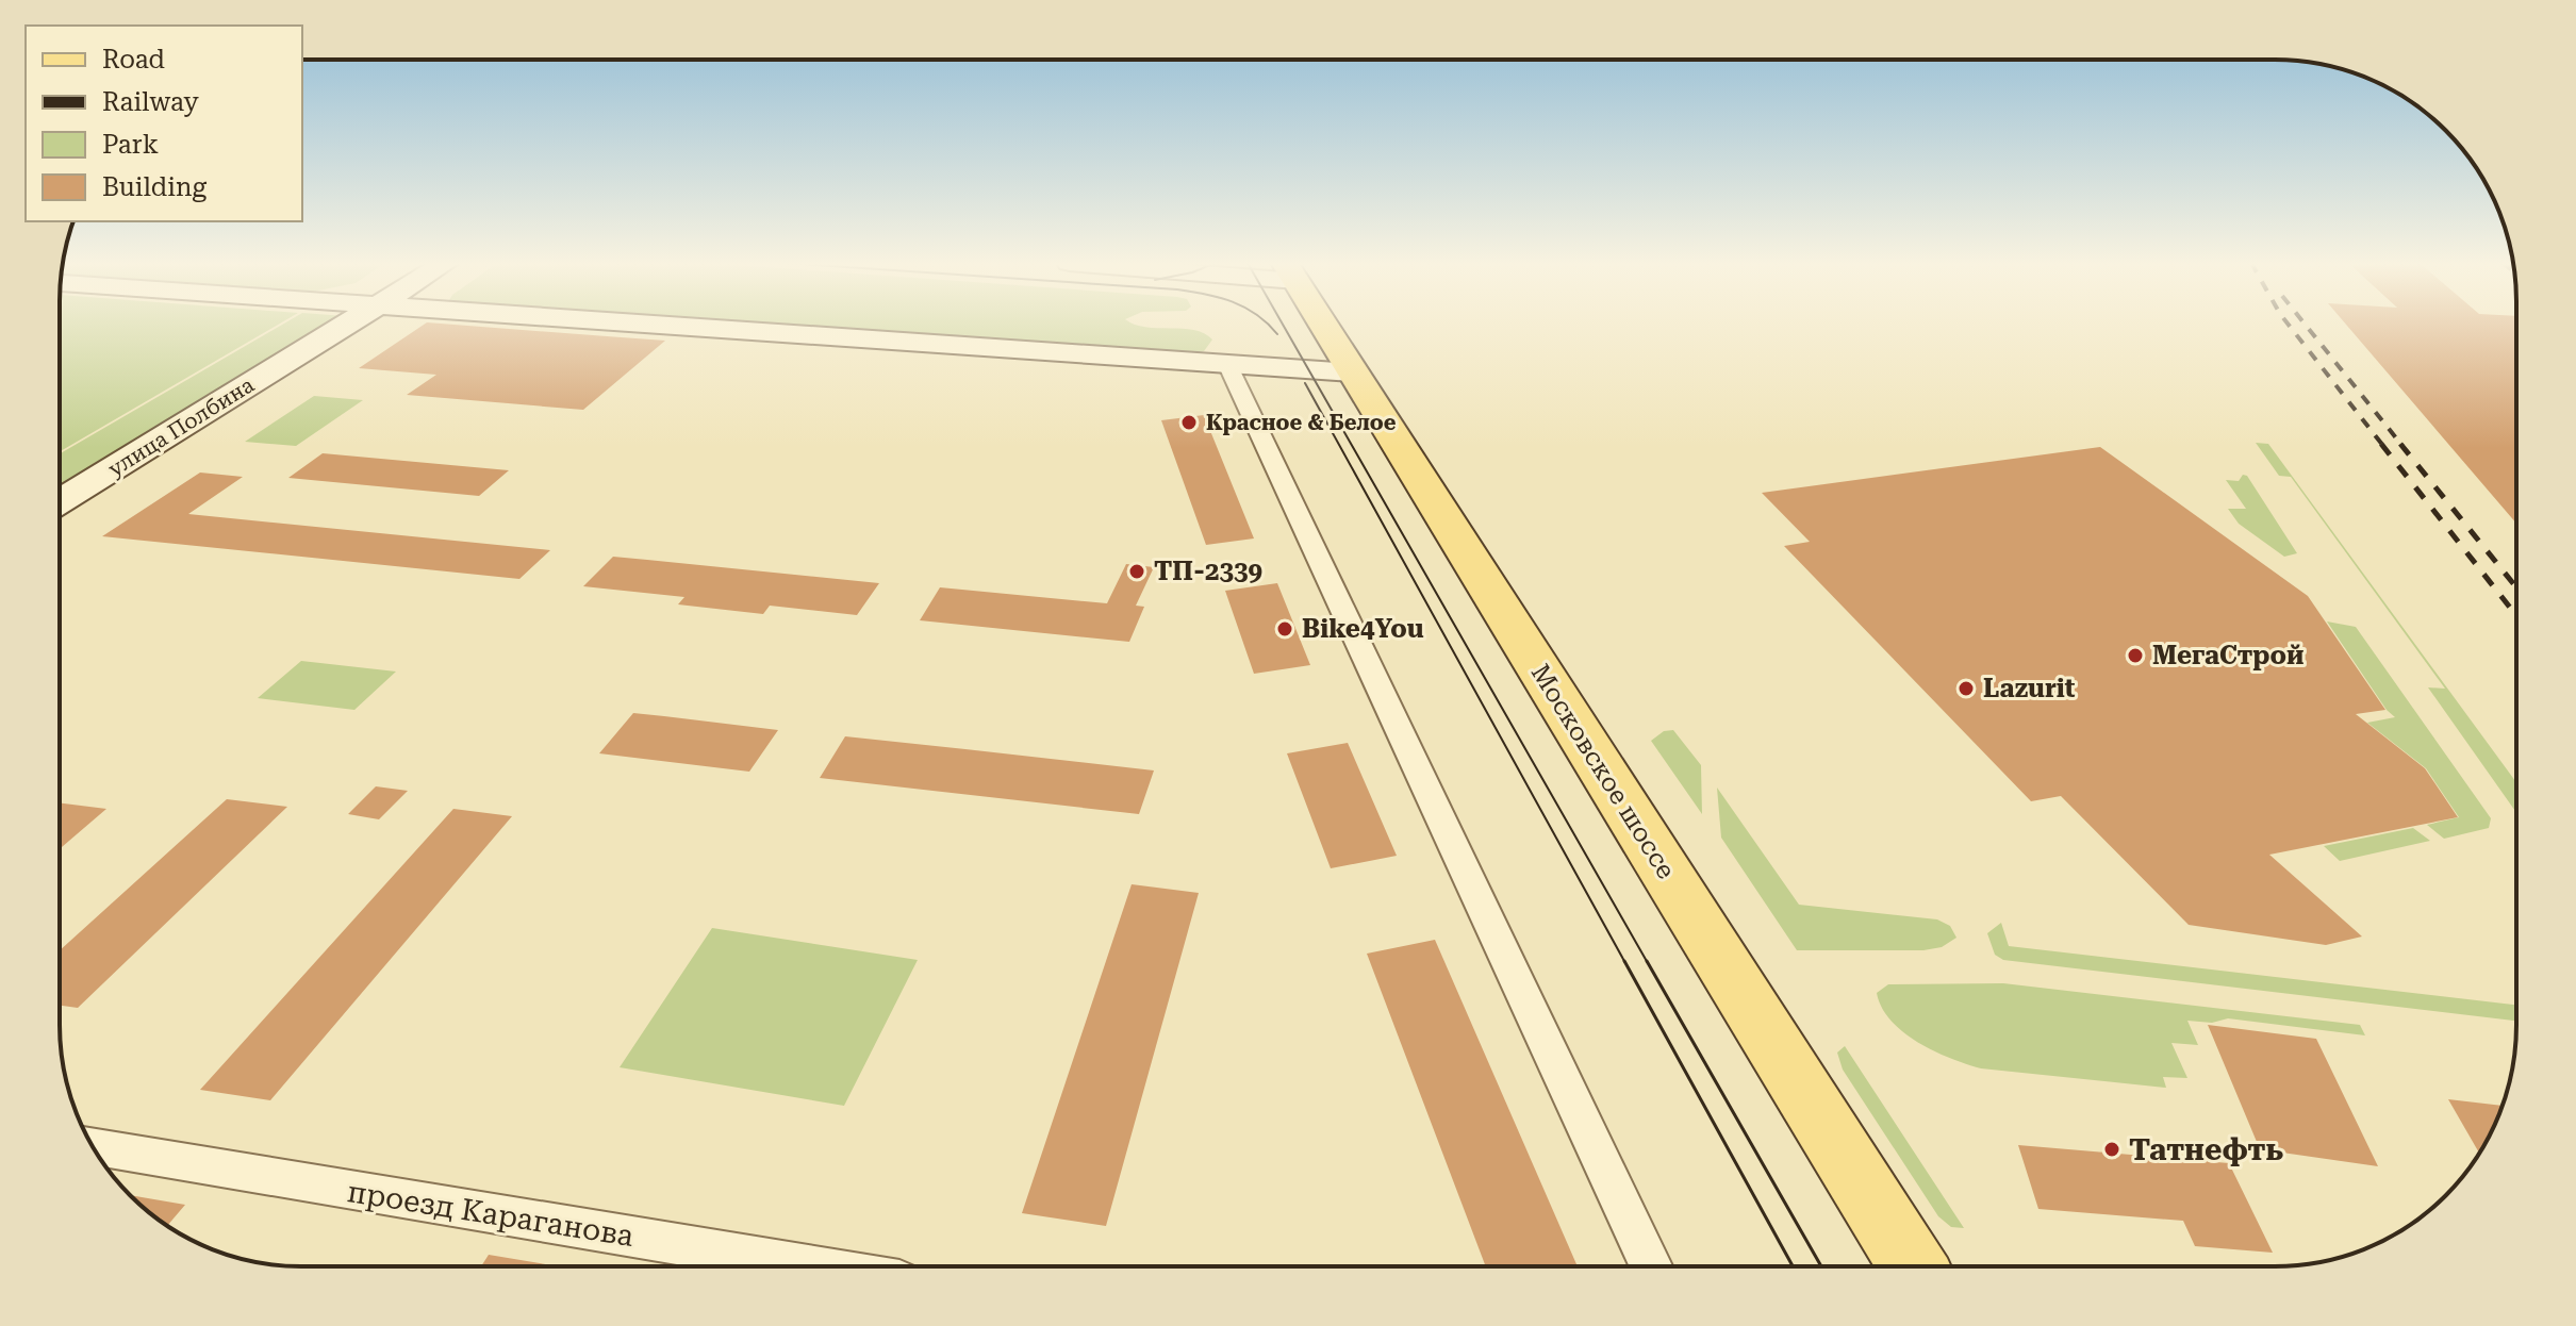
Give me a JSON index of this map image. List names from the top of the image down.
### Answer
{
  "streets": {
    "main road": ["Московское шоссе"],
    "street": ["улица Полбина", "проезд Караганова"]
  },
  "places": [
    "Красное & Белое",
    "ТП-2339",
    "Bike4You",
    "МегаСтрой",
    "Lazurit",
    "Татнефть"
  ],
  "legend": [
    "Road",
    "Railway",
    "Park",
    "Building"
  ]
}
